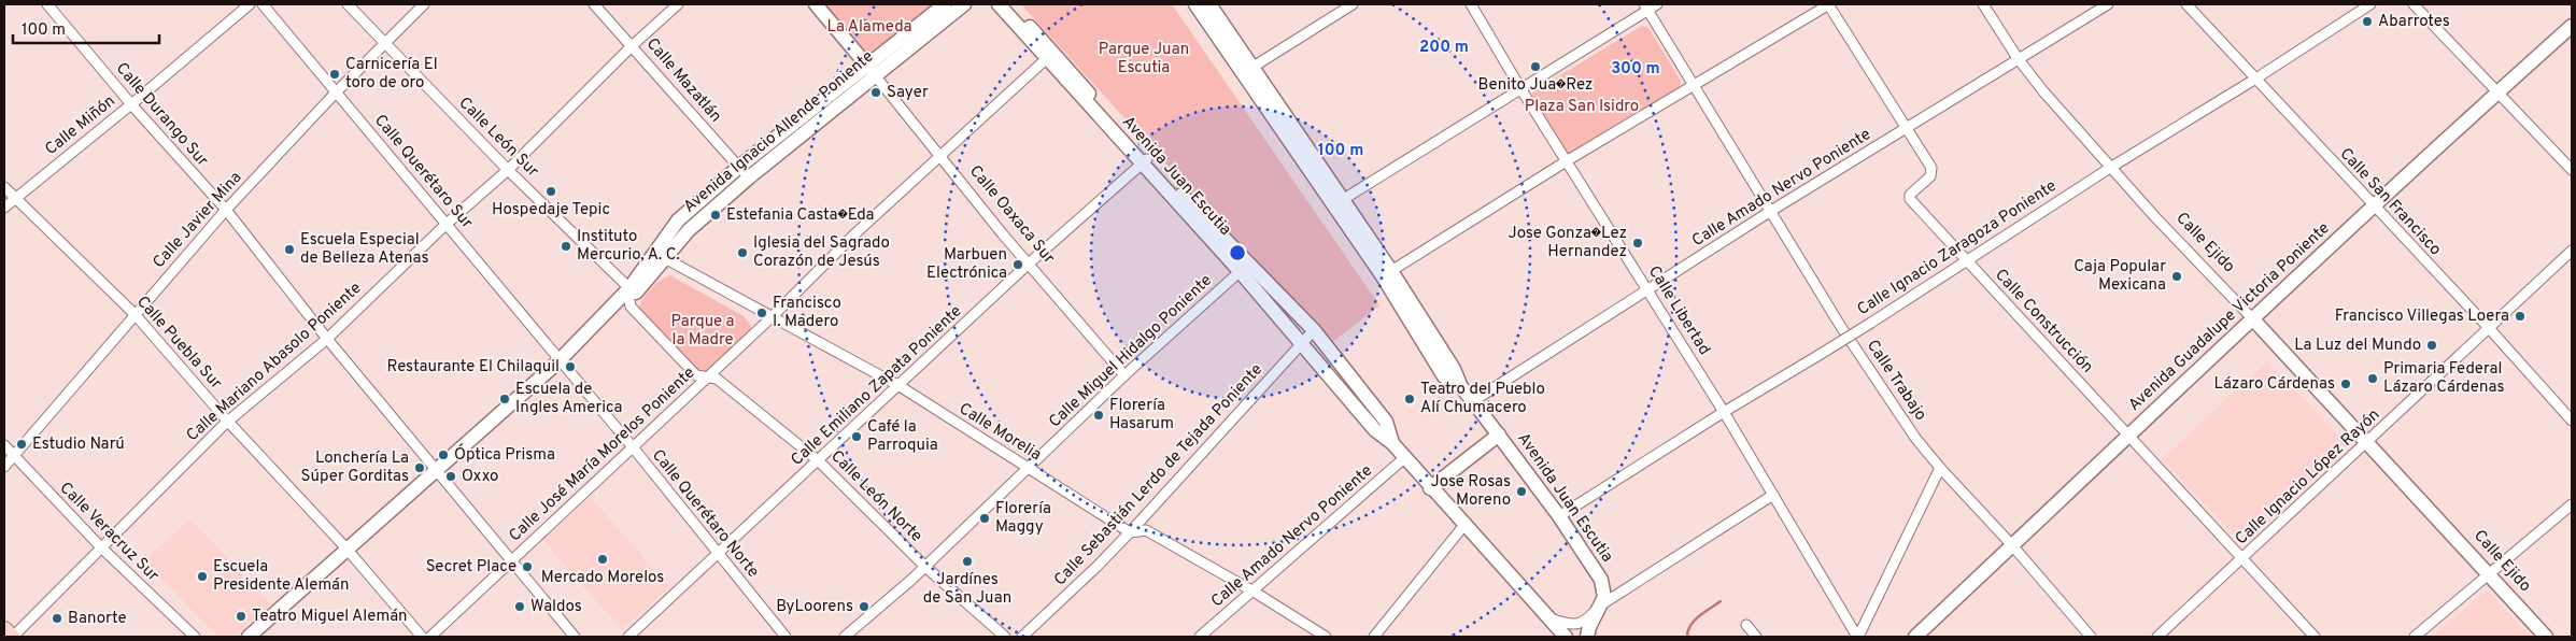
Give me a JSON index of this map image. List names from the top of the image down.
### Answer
{
  "streets": {
    "main road": [
      "Avenida Ignacio Allende Poniente",
      "Avenida Juan Escutia",
      "Calle Oaxaca Sur",
      "Calle Ejido",
      "Avenida Guadalupe Victoria Poniente"
    ],
    "street": [
      "Calle Mazatlán",
      "Calle Durango Sur",
      "Calle Miñón",
      "Calle León Sur",
      "Calle Querétaro Sur",
      "Calle Amado Nervo Poniente",
      "Calle San Francisco",
      "Calle Javier Mina",
      "Calle Ignacio Zaragoza Poniente",
      "Calle Libertad",
      "Calle Construcción",
      "Calle Puebla Sur",
      "Calle Miguel Hidalgo Poniente",
      "Calle Mariano Abasolo Poniente",
      "Calle Trabajo",
      "Calle Emiliano Zapata Poniente",
      "Calle Morelia",
      "Calle José María Morelos Poniente",
      "Calle Sebastián Lerdo de Tejada Poniente",
      "Calle Ignacio López Rayón",
      "Calle León Norte",
      "Calle Querétaro Norte",
      "Calle Veracruz Sur"
    ]
  },
  "crossings": [
    ["Calle Mazatlán", "Avenida Ignacio Allende Poniente"],
    ["Calle Mazatlán", "Calle Mariano Abasolo Poniente"],
    ["Calle Durango Sur", "Calle Miñón"],
    ["Calle Durango Sur", "Avenida Ignacio Allende Poniente"],
    ["Calle Durango Sur", "Calle Javier Mina"],
    ["Calle Durango Sur", "Calle Mariano Abasolo Poniente"],
    ["Calle Durango Sur", "Calle José María Morelos Poniente"],
    ["Calle Miñón", "Calle Puebla Sur"],
    ["Avenida Ignacio Allende Poniente", "Calle León Sur"],
    ["Avenida Ignacio Allende Poniente", "Calle Querétaro Sur"],
    ["Avenida Ignacio Allende Poniente", "Calle Oaxaca Sur"],
    ["Avenida Ignacio Allende Poniente", "Calle Puebla Sur"],
    ["Avenida Ignacio Allende Poniente", "Calle Morelia"],
    ["Avenida Ignacio Allende Poniente", "Calle León Norte"],
    ["Avenida Ignacio Allende Poniente", "Calle Querétaro Norte"],
    ["Calle León Sur", "Calle Javier Mina"],
    ["Calle León Sur", "Calle Mariano Abasolo Poniente"],
    ["Calle León Sur", "Calle León Norte"],
    ["Calle Querétaro Sur", "Calle Javier Mina"],
    ["Calle Querétaro Sur", "Calle Mariano Abasolo Poniente"],
    ["Calle Querétaro Sur", "Calle Querétaro Norte"],
    ["Avenida Juan Escutia", "Calle Amado Nervo Poniente"],
    ["Avenida Juan Escutia", "Calle Ignacio Zaragoza Poniente"],
    ["Avenida Juan Escutia", "Calle Miguel Hidalgo Poniente"],
    ["Avenida Juan Escutia", "Calle Emiliano Zapata Poniente"],
    ["Avenida Juan Escutia", "Calle José María Morelos Poniente"],
    ["Avenida Juan Escutia", "Calle Sebastián Lerdo de Tejada Poniente"],
    ["Calle Amado Nervo Poniente", "Calle Ejido"],
    ["Calle Amado Nervo Poniente", "Calle Libertad"],
    ["Calle Amado Nervo Poniente", "Calle Construcción"],
    ["Calle Amado Nervo Poniente", "Calle Trabajo"],
    ["Calle Amado Nervo Poniente", "Calle Morelia"],
    ["Calle San Francisco", "Calle Ignacio Zaragoza Poniente"],
    ["Calle San Francisco", "Avenida Guadalupe Victoria Poniente"],
    ["Calle San Francisco", "Calle Ignacio López Rayón"],
    ["Calle Oaxaca Sur", "Calle Miguel Hidalgo Poniente"],
    ["Calle Oaxaca Sur", "Calle Emiliano Zapata Poniente"],
    ["Calle Oaxaca Sur", "Calle José María Morelos Poniente"],
    ["Calle Javier Mina", "Calle Puebla Sur"],
    ["Calle Javier Mina", "Calle Veracruz Sur"],
    ["Calle Ejido", "Calle Ignacio Zaragoza Poniente"],
    ["Calle Ejido", "Avenida Guadalupe Victoria Poniente"],
    ["Calle Ejido", "Calle Ignacio López Rayón"],
    ["Calle Ignacio Zaragoza Poniente", "Calle Libertad"],
    ["Calle Ignacio Zaragoza Poniente", "Calle Construcción"],
    ["Avenida Guadalupe Victoria Poniente", "Calle Construcción"],
    ["Avenida Guadalupe Victoria Poniente", "Calle Trabajo"],
    ["Calle Construcción", "Calle Ignacio López Rayón"],
    ["Calle Puebla Sur", "Calle Mariano Abasolo Poniente"],
    ["Calle Miguel Hidalgo Poniente", "Calle Morelia"],
    ["Calle Miguel Hidalgo Poniente", "Calle León Norte"],
    ["Calle Mariano Abasolo Poniente", "Calle Veracruz Sur"],
    ["Calle Emiliano Zapata Poniente", "Calle Morelia"],
    ["Calle Emiliano Zapata Poniente", "Calle León Norte"],
    ["Calle Emiliano Zapata Poniente", "Calle Querétaro Norte"],
    ["Calle Morelia", "Calle José María Morelos Poniente"],
    ["Calle Morelia", "Calle Sebastián Lerdo de Tejada Poniente"],
    ["Calle José María Morelos Poniente", "Calle León Norte"],
    ["Calle José María Morelos Poniente", "Calle Querétaro Norte"]
  ],
  "parks": [
    "La Alameda",
    "Parque Juan Escutia",
    "Plaza San Isidro",
    "Parque a la Madre"
  ],
  "places": [
    "Abarrotes",
    "Benito Jua�Rez",
    "Carnicería El toro de oro",
    "Sayer",
    "Hospedaje Tepic",
    "Estefania Casta�Eda",
    "Jose Gonza�Lez Hernandez",
    "Instituto Mercurio, A. C.",
    "Escuela Especial de Belleza Atenas",
    "Iglesia del Sagrado Corazón de Jesús",
    "Marbuen Electrónica",
    "Caja Popular Mexicana",
    "Francisco I. Madero",
    "Francisco Villegas Loera",
    "La Luz del Mundo",
    "Restaurante El Chilaquil",
    "Primaria Federal Lázaro Cárdenas",
    "Lázaro Cárdenas",
    "Escuela de Ingles America",
    "Teatro del Pueblo Alí Chumacero",
    "Florería Hasarum",
    "Café la Parroquia",
    "Estudio Narú",
    "Óptica Prisma",
    "Lonchería La Súper Gorditas",
    "Oxxo",
    "Jose Rosas Moreno",
    "Florería Maggy",
    "Mercado Morelos",
    "Jardínes de San Juan",
    "Secret Place",
    "Escuela Presidente Alemán",
    "Waldos",
    "ByLoorens",
    "Teatro Miguel Alemán",
    "Banorte"
  ],
  "scale_bar": "100 m",
  "rings": ["200 m", "300 m", "100 m"]
}
